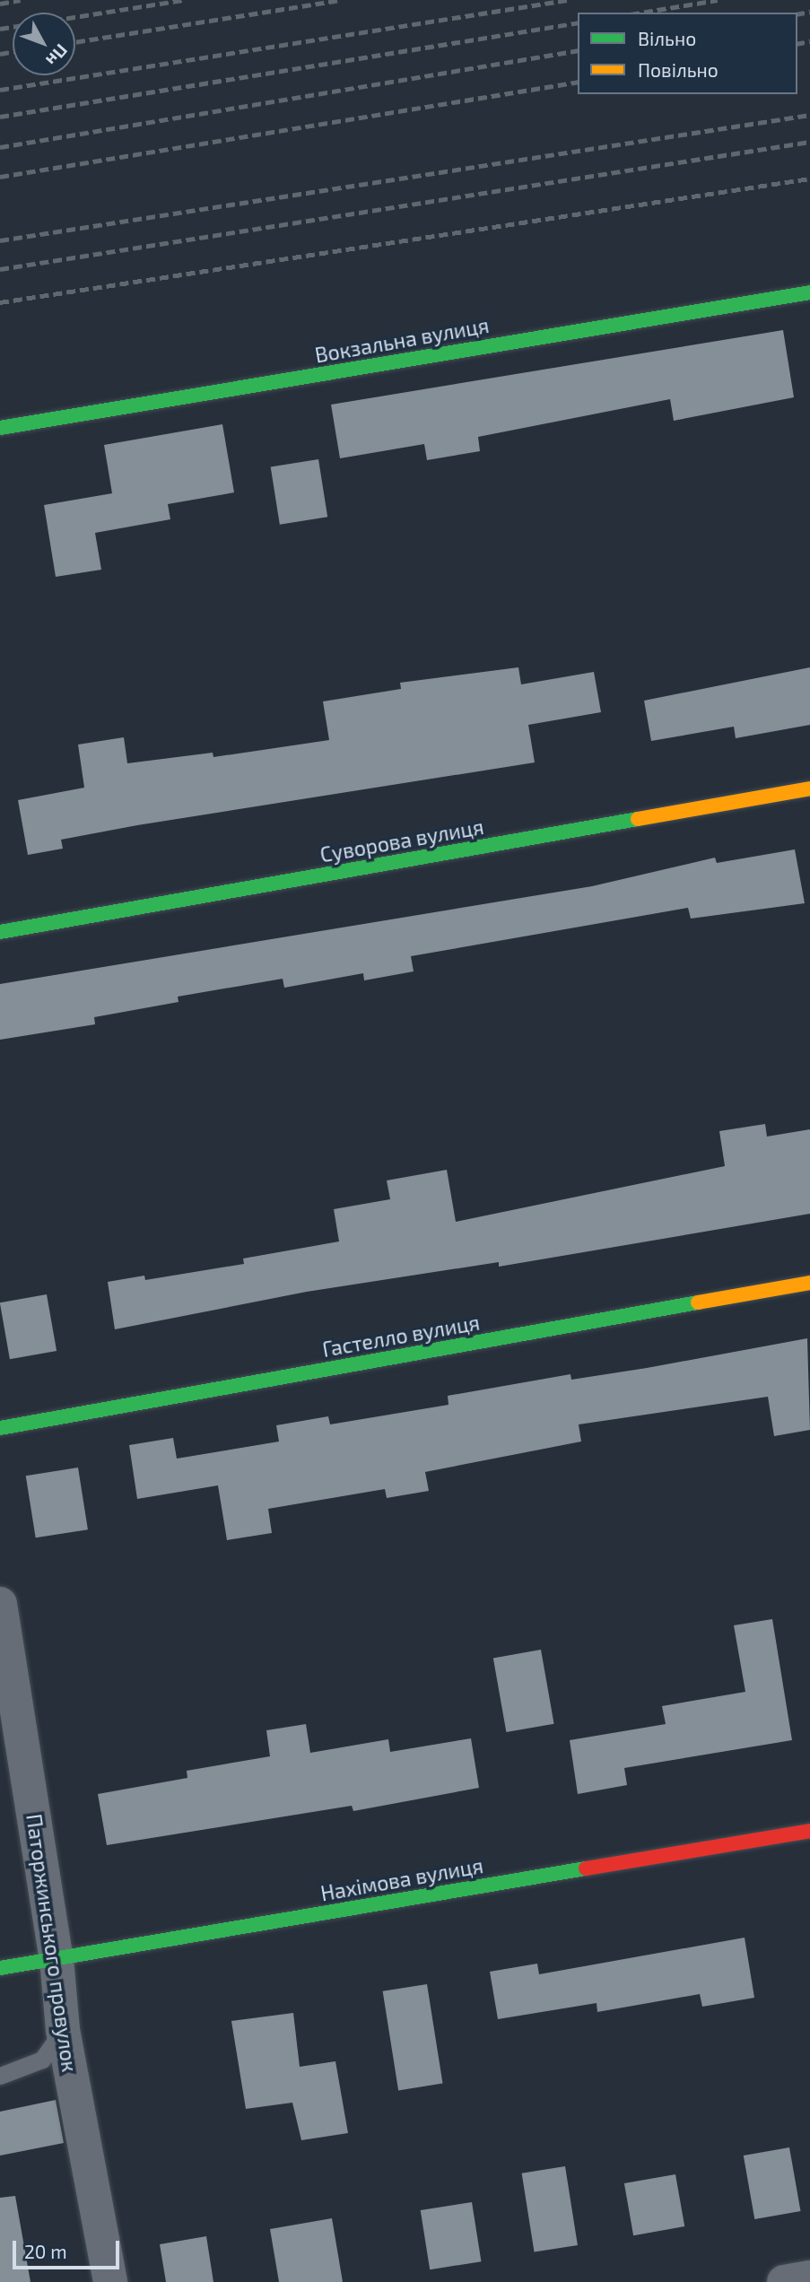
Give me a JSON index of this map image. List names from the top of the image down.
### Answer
{
  "streets": {
    "street": [
      "Вокзальна вулиця",
      "Суворова вулиця",
      "Гастелло вулиця",
      "Нахімова вулиця",
      "Паторжинського провулок"
    ]
  },
  "crossings": [
    ["Нахімова вулиця", "Паторжинського провулок"]
  ],
  "legend": ["Вільно", "Повільно"],
  "scale_bar": "20 m",
  "north": "bottom right"
}
